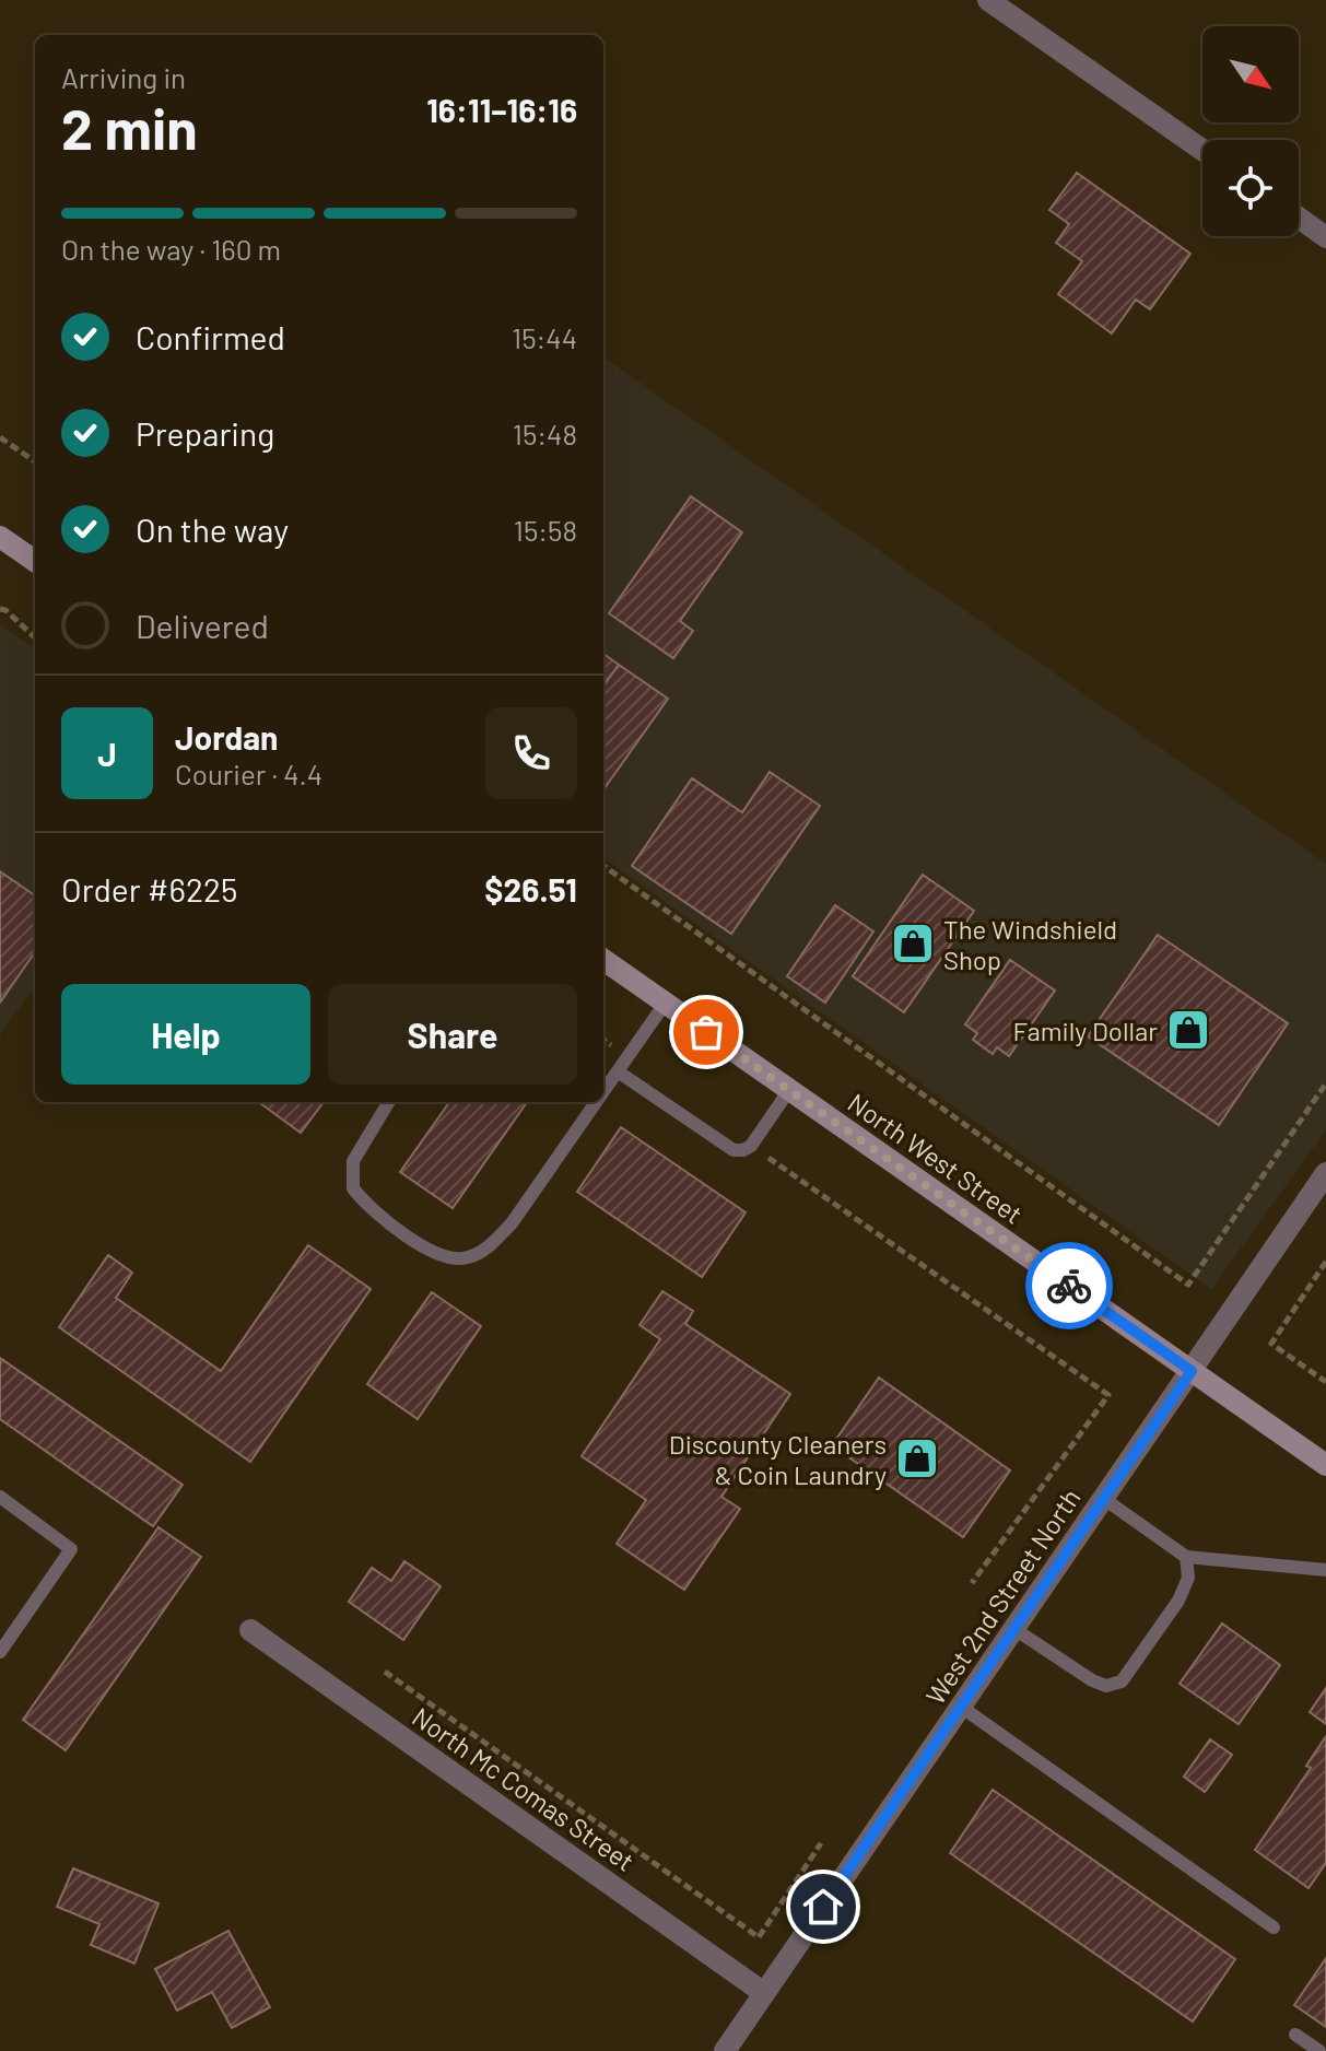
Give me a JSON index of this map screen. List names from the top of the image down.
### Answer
{
  "streets": {
    "main road": ["North West Street"],
    "street": ["West 2nd Street North", "North Mc Comas Street"]
  },
  "crossings": [
    ["North West Street", "West 2nd Street North"],
    ["West 2nd Street North", "North Mc Comas Street"]
  ],
  "places": {
    "shop": ["The Windshield Shop", "Family Dollar", "Discounty Cleaners & Coin Laundry"]
  },
  "north": "bottom right",
  "page": {
    "heading": ["2 min", "Arriving in", "16:11–16:16"],
    "panel": [
      "Jordan",
      "Courier · 4.4",
      "Order #6225",
      "$26.51"
    ],
    "bar": "On the way · 160 m",
    "list": [
      ["Confirmed", "15:44"],
      ["Preparing", "15:48"],
      ["On the way", "15:58"],
      "Delivered"
    ],
    "round": "J",
    "buttons": ["Help", "Share"]
  }
}
